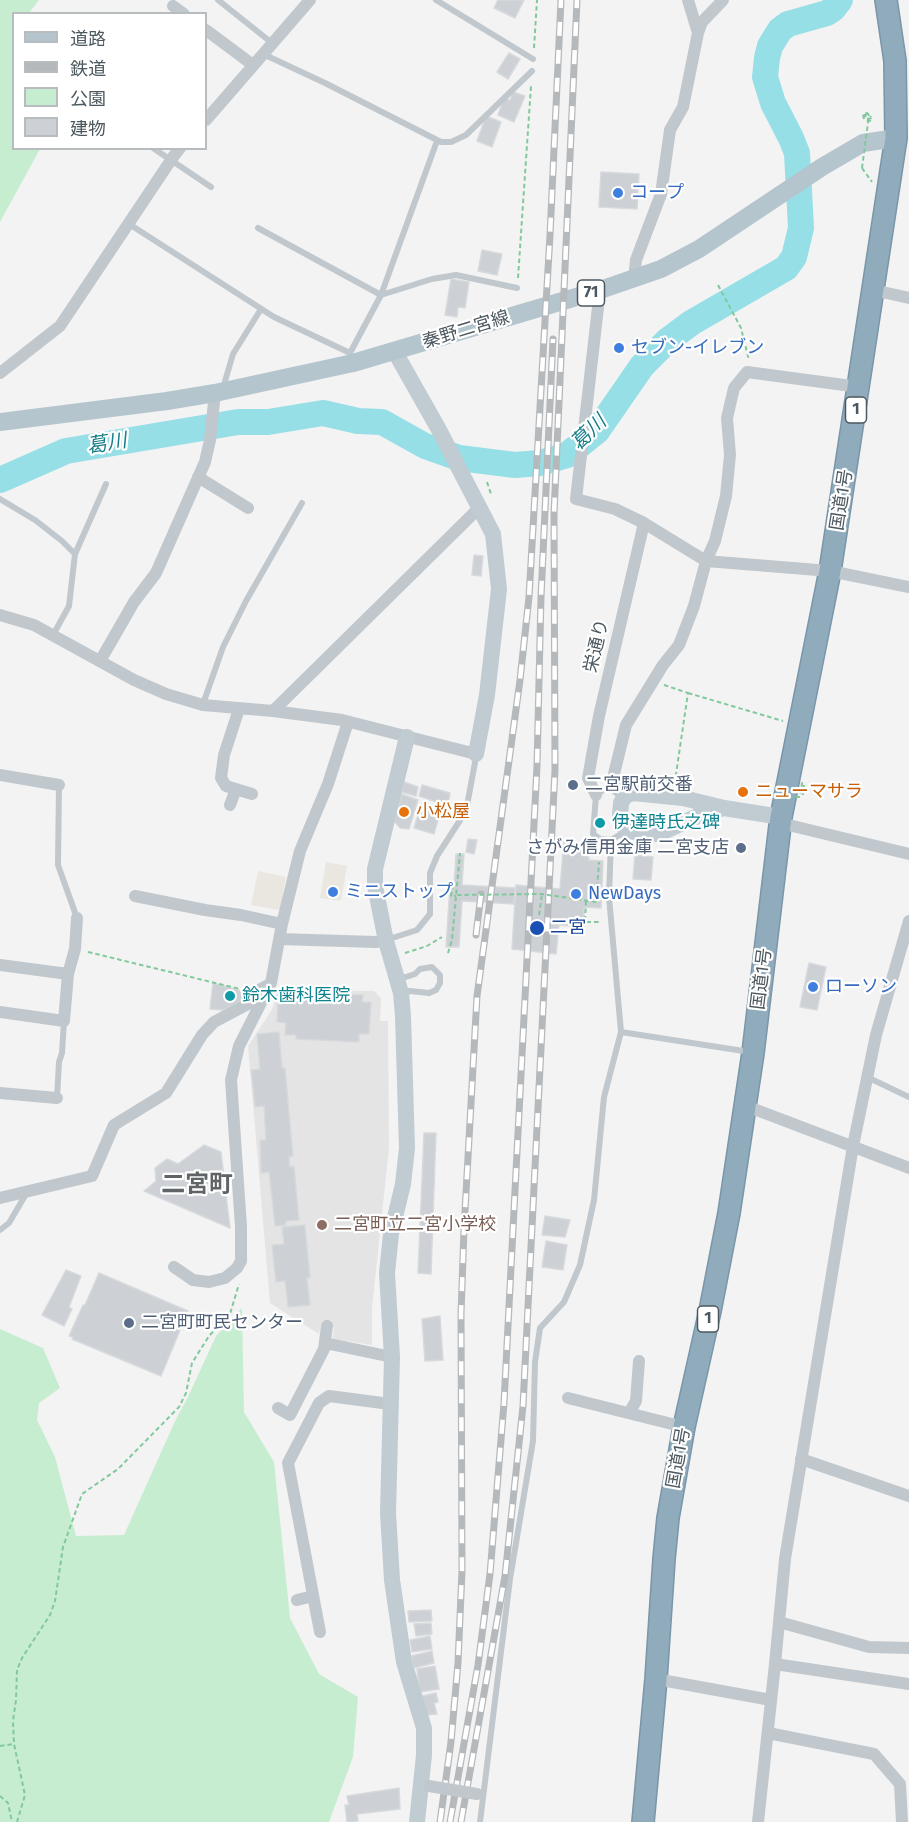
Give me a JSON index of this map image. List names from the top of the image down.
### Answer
{
  "streets": {
    "highway": ["1", "国道1号"],
    "main road": ["71", "秦野二宮線"],
    "street": ["栄通り"]
  },
  "crossings": [
    ["秦野二宮線", "国道1号"]
  ],
  "districts": ["二宮町"],
  "water": ["葛川"],
  "places": [
    "コープ",
    "セブン-イレブン",
    "二宮駅前交番",
    "ニューマサラ",
    "小松屋",
    "伊達時氏之碑",
    "さがみ信用金庫 二宮支店",
    "ミニストップ",
    "NewDays",
    "二宮",
    "ローソン",
    "鈴木歯科医院",
    "二宮町立二宮小学校",
    "二宮町町民センター"
  ],
  "legend": [
    "道路",
    "鉄道",
    "公園",
    "建物"
  ]
}
